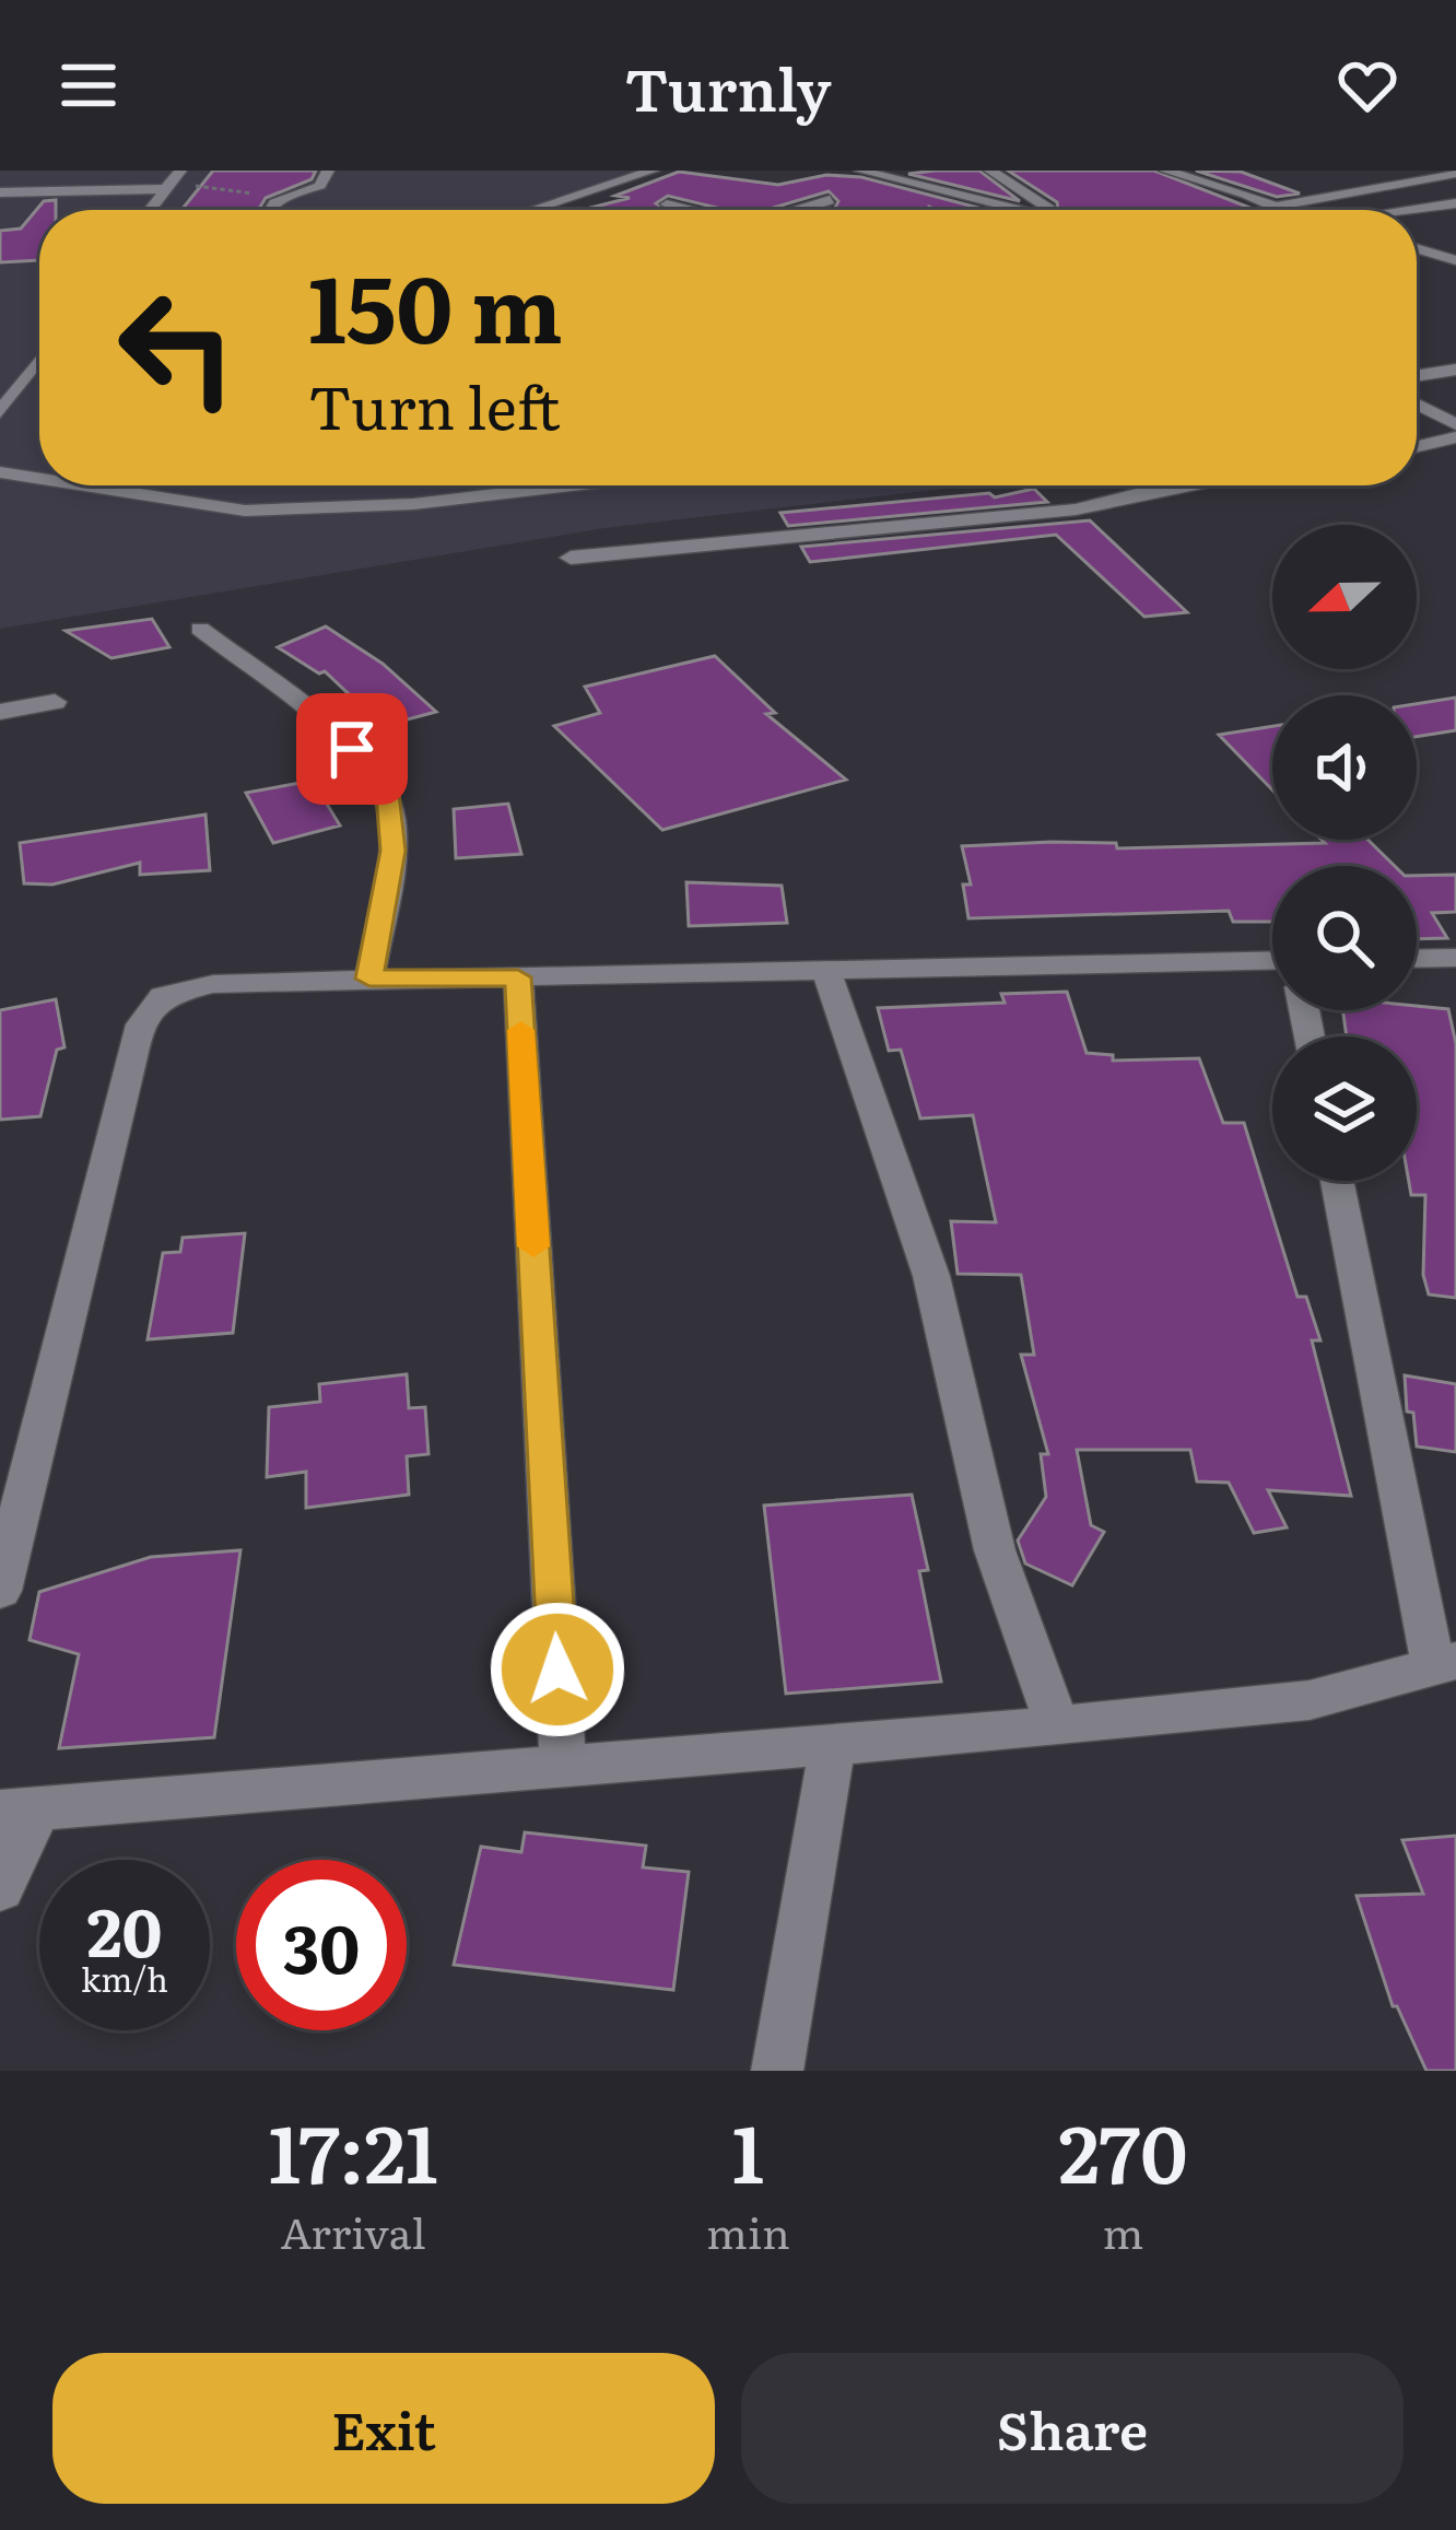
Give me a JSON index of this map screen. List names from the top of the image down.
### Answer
{
  "north": "left",
  "page": {
    "header": "Turnly",
    "turn": ["150 m", "Turn left"],
    "speed": "20 km/h",
    "limit": "30",
    "eta": [
      "17:21",
      "Arrival",
      "1",
      "min",
      "270",
      "m"
    ],
    "buttons": ["Exit", "Share"]
  }
}
